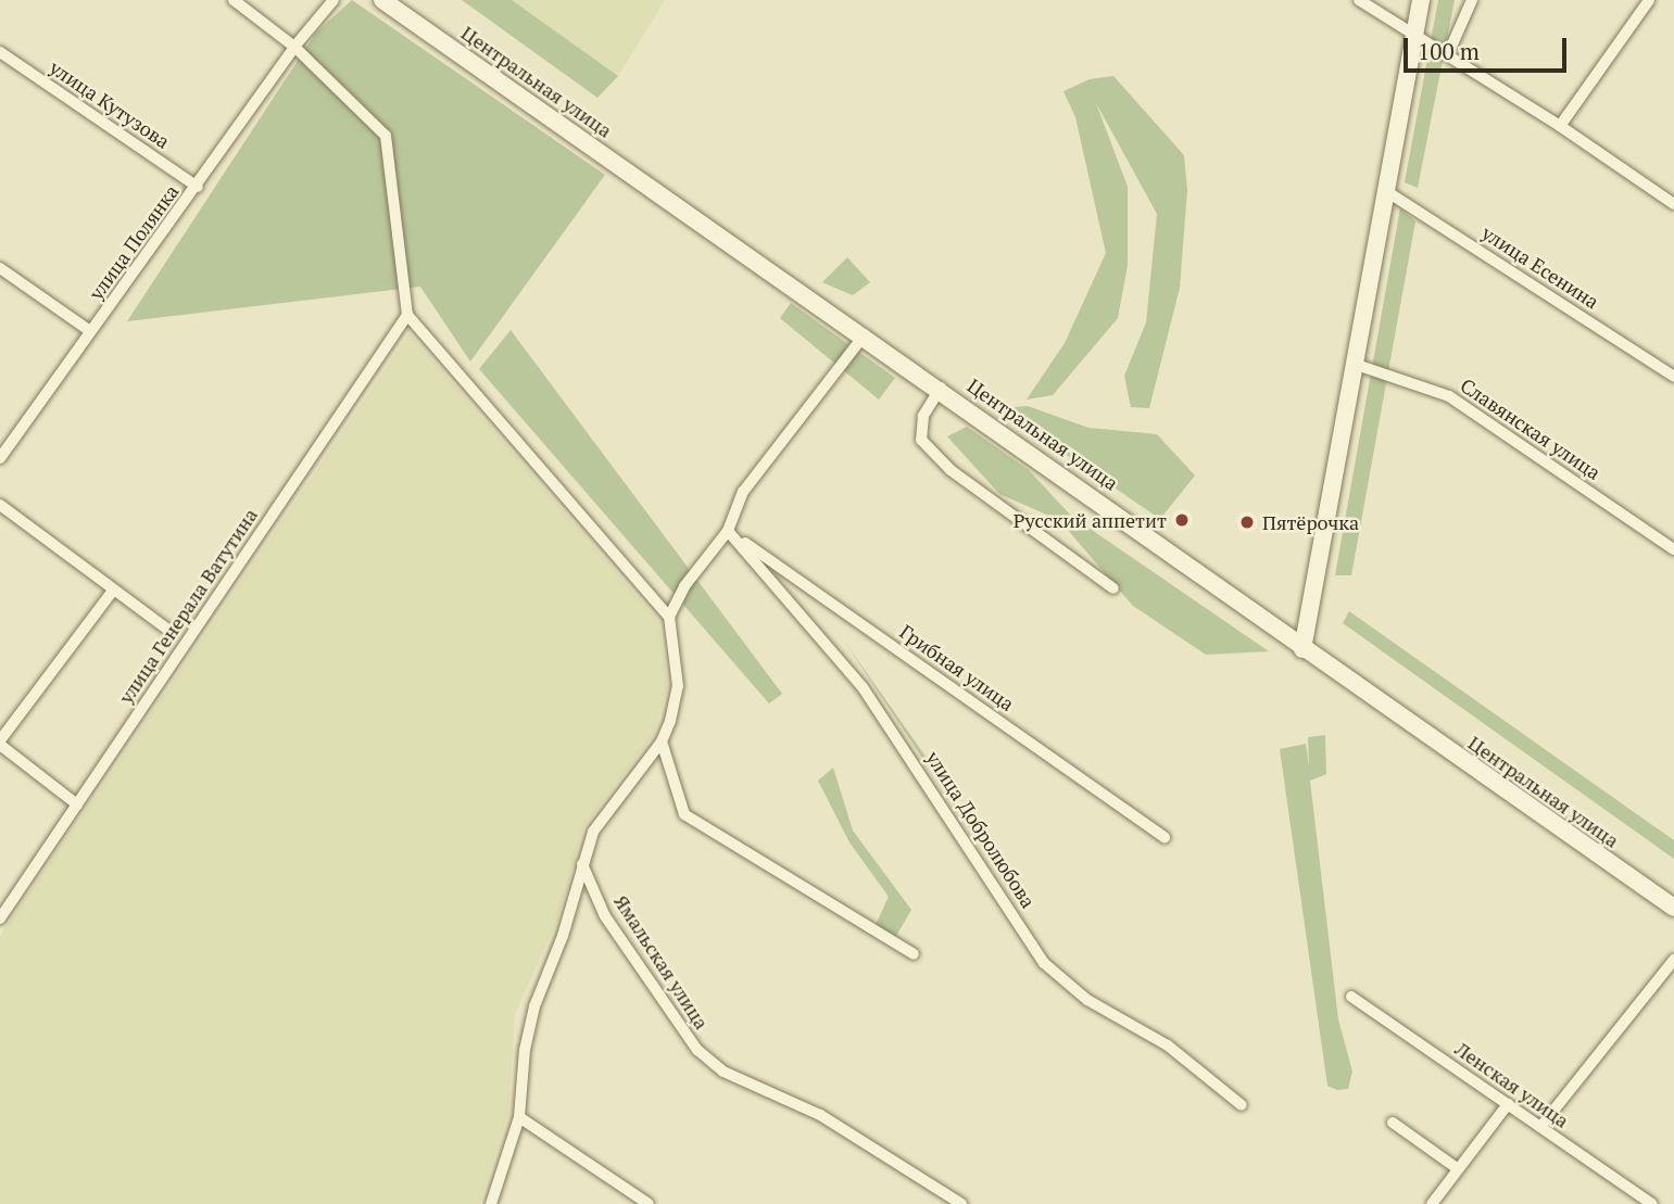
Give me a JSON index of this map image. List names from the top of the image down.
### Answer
{
  "streets": {
    "main road": ["Центральная улица"],
    "street": [
      "улица Кутузова",
      "улица Полянка",
      "улица Есенина",
      "Славянская улица",
      "улица Генерала Ватутина",
      "Грибная улица",
      "улица Добролюбова",
      "Ямальская улица",
      "Ленская улица"
    ]
  },
  "crossings": [
    ["улица Кутузова", "улица Полянка"],
    ["Грибная улица", "улица Добролюбова"]
  ],
  "places": ["Русский аппетит", "Пятёрочка"],
  "scale_bar": "100 m"
}
